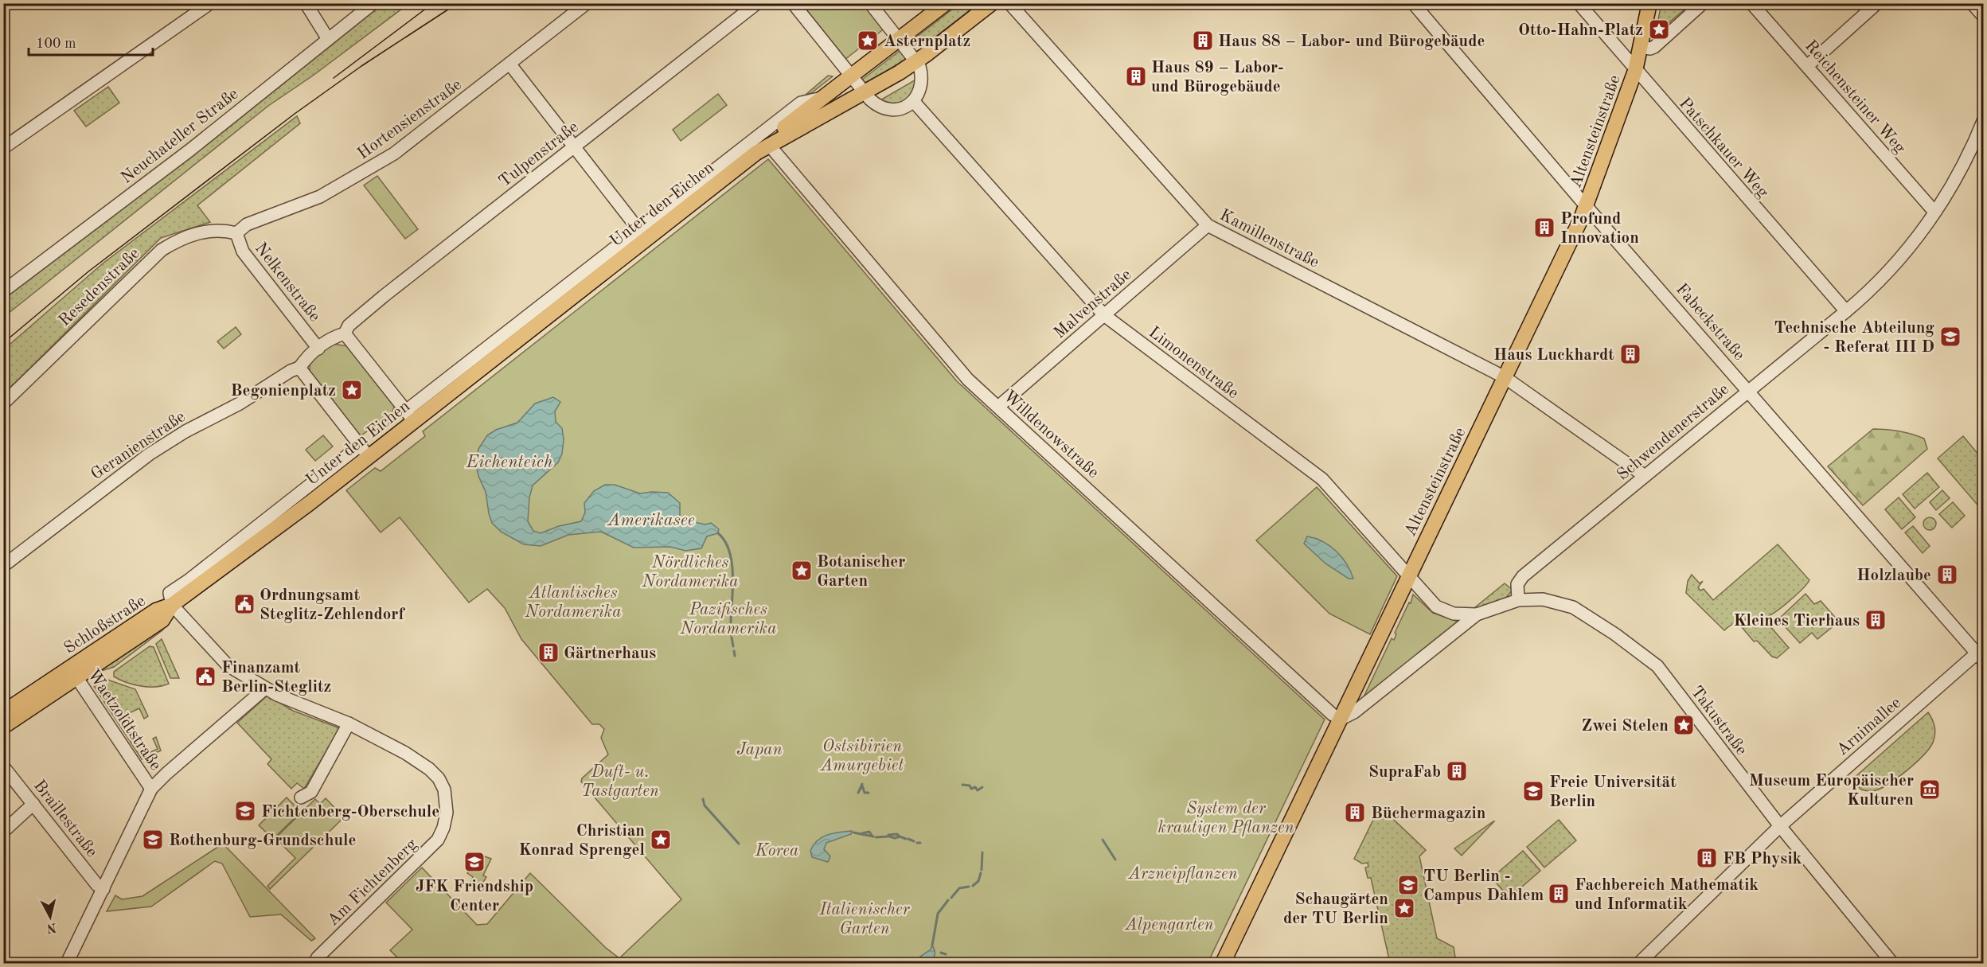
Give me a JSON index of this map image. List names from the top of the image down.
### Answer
{
  "streets": {
    "main road": ["Altensteinstraße", "Unter den Eichen", "Schloßstraße"],
    "street": [
      "Reichensteiner Weg",
      "Hortensienstraße",
      "Neuchateller Straße",
      "Patschkauer Weg",
      "Tulpenstraße",
      "Kamillenstraße",
      "Nelkenstraße",
      "Resedenstraße",
      "Malvenstraße",
      "Fabeckstraße",
      "Limonenstraße",
      "Schwendenerstraße",
      "Willdenowstraße",
      "Geranienstraße",
      "Waetzoldtstraße",
      "Takustraße",
      "Arnimallee",
      "Braillestraße",
      "Am Fichtenberg"
    ]
  },
  "crossings": [
    ["Reichensteiner Weg", "Schwendenerstraße"],
    ["Hortensienstraße", "Nelkenstraße"],
    ["Hortensienstraße", "Resedenstraße"],
    ["Altensteinstraße", "Patschkauer Weg"],
    ["Altensteinstraße", "Kamillenstraße"],
    ["Altensteinstraße", "Fabeckstraße"],
    ["Altensteinstraße", "Limonenstraße"],
    ["Altensteinstraße", "Willdenowstraße"],
    ["Patschkauer Weg", "Schwendenerstraße"],
    ["Unter den Eichen", "Willdenowstraße"],
    ["Unter den Eichen", "Schloßstraße"],
    ["Unter den Eichen", "Am Fichtenberg"],
    ["Kamillenstraße", "Malvenstraße"],
    ["Kamillenstraße", "Schwendenerstraße"],
    ["Nelkenstraße", "Resedenstraße"],
    ["Malvenstraße", "Limonenstraße"],
    ["Malvenstraße", "Willdenowstraße"],
    ["Fabeckstraße", "Schwendenerstraße"],
    ["Fabeckstraße", "Arnimallee"],
    ["Schwendenerstraße", "Takustraße"],
    ["Schloßstraße", "Waetzoldtstraße"],
    ["Schloßstraße", "Am Fichtenberg"],
    ["Takustraße", "Arnimallee"]
  ],
  "water": ["Eichenteich", "Amerikasee"],
  "parks": [
    "Nördliches Nordamerika",
    "Atlantisches Nordamerika",
    "Pazifisches Nordamerika",
    "Ostsibirien Amurgebiet",
    "Japan",
    "Duft- u. Tastgarten",
    "System der krautigen Pflanzen",
    "Korea",
    "Arzneipflanzen",
    "Italienischer Garten",
    "Alpengarten"
  ],
  "places": {
    "place": [
      "Otto-Hahn-Platz",
      "Asternplatz",
      "Begonienplatz",
      "Botanischer Garten",
      "Zwei Stelen",
      "Christian Konrad Sprengel",
      "Schaugärten der TU Berlin"
    ],
    "building": [
      "Haus 88 – Labor- und Bürogebäude",
      "Haus 89 – Labor- und Bürogebäude",
      "Profund Innovation",
      "Haus Luckhardt",
      "Holzlaube",
      "Kleines Tierhaus",
      "Gärtnerhaus",
      "SupraFab",
      "Büchermagazin",
      "FB Physik",
      "Fachbereich Mathematik und Informatik"
    ],
    "school or university": [
      "Technische Abteilung - Referat III D",
      "Freie Universität Berlin",
      "Fichtenberg-Oberschule",
      "Rothenburg-Grundschule",
      "JFK Friendship Center",
      "TU Berlin - Campus Dahlem"
    ],
    "public building": ["Ordnungsamt Steglitz-Zehlendorf", "Finanzamt Berlin-Steglitz"],
    "museum": ["Museum Europäischer Kulturen"]
  },
  "scale_bar": "100 m",
  "north": "bottom"
}
